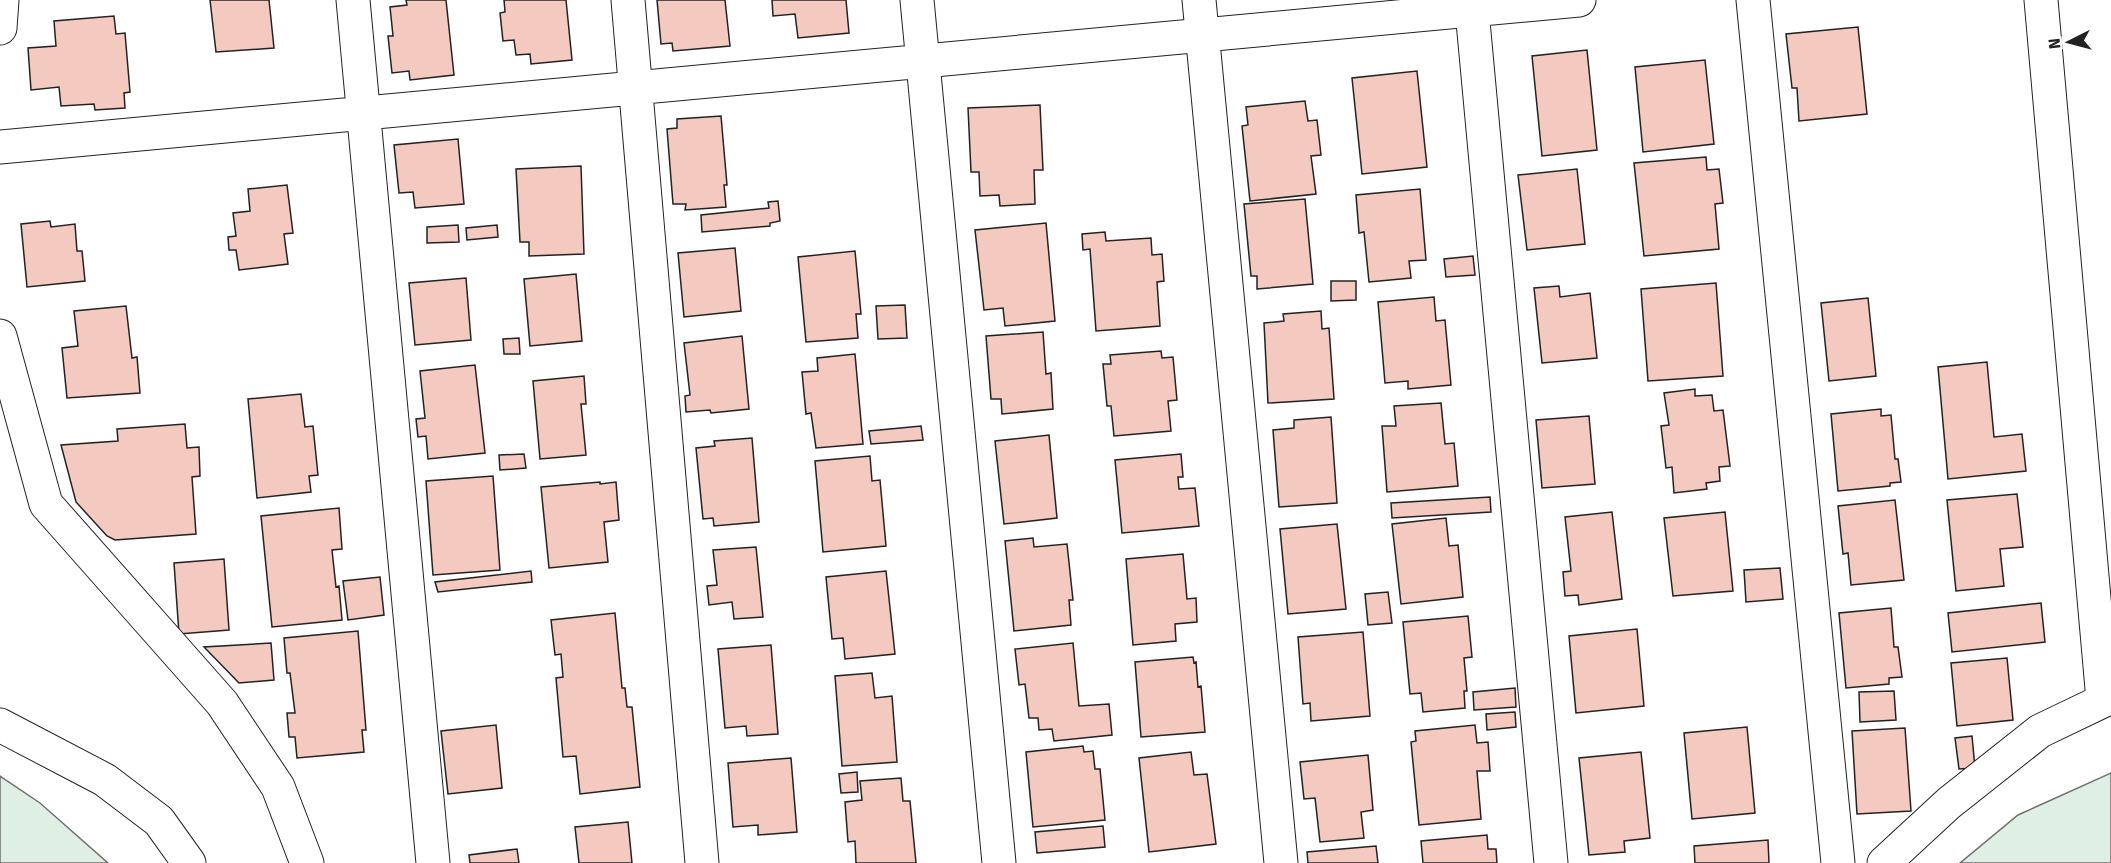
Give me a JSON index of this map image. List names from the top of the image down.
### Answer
{
  "north": "left"
}
